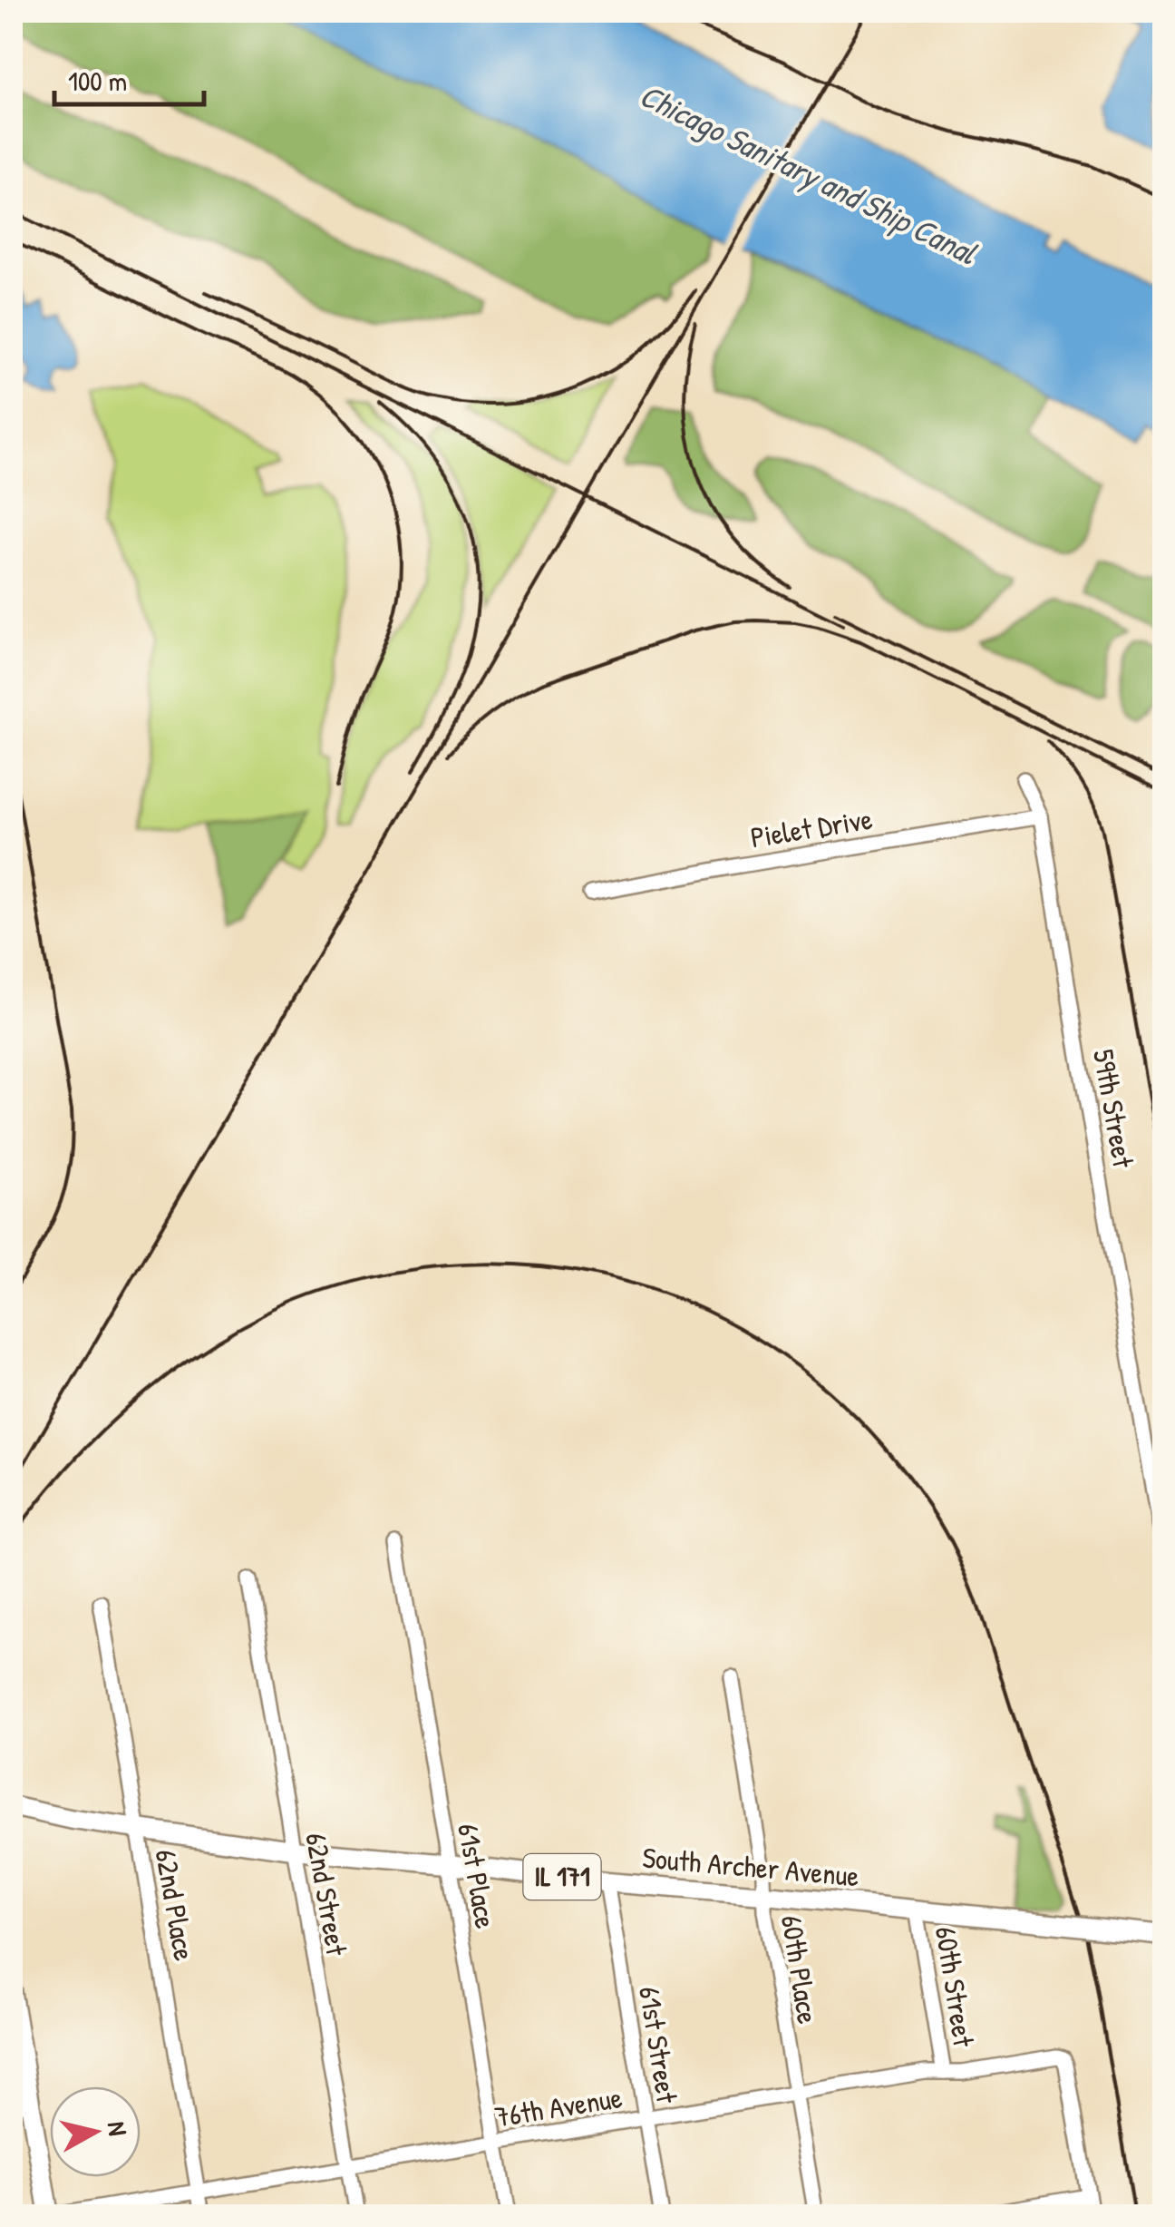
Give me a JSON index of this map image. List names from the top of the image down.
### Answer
{
  "streets": {
    "main road": ["South Archer Avenue", "IL 171"],
    "street": [
      "Pielet Drive",
      "59th Street",
      "61st Place",
      "62nd Street",
      "62nd Place",
      "60th Place",
      "60th Street",
      "61st Street",
      "76th Avenue"
    ]
  },
  "crossings": [
    ["Pielet Drive", "59th Street"],
    ["South Archer Avenue", "61st Place"],
    ["South Archer Avenue", "62nd Street"],
    ["South Archer Avenue", "62nd Place"],
    ["South Archer Avenue", "60th Place"],
    ["South Archer Avenue", "60th Street"],
    ["South Archer Avenue", "61st Street"],
    ["61st Place", "76th Avenue"],
    ["62nd Street", "76th Avenue"],
    ["62nd Place", "76th Avenue"],
    ["60th Place", "76th Avenue"],
    ["60th Street", "76th Avenue"],
    ["61st Street", "76th Avenue"]
  ],
  "water": ["Chicago Sanitary and Ship Canal"],
  "scale_bar": "100 m",
  "north": "right"
}
